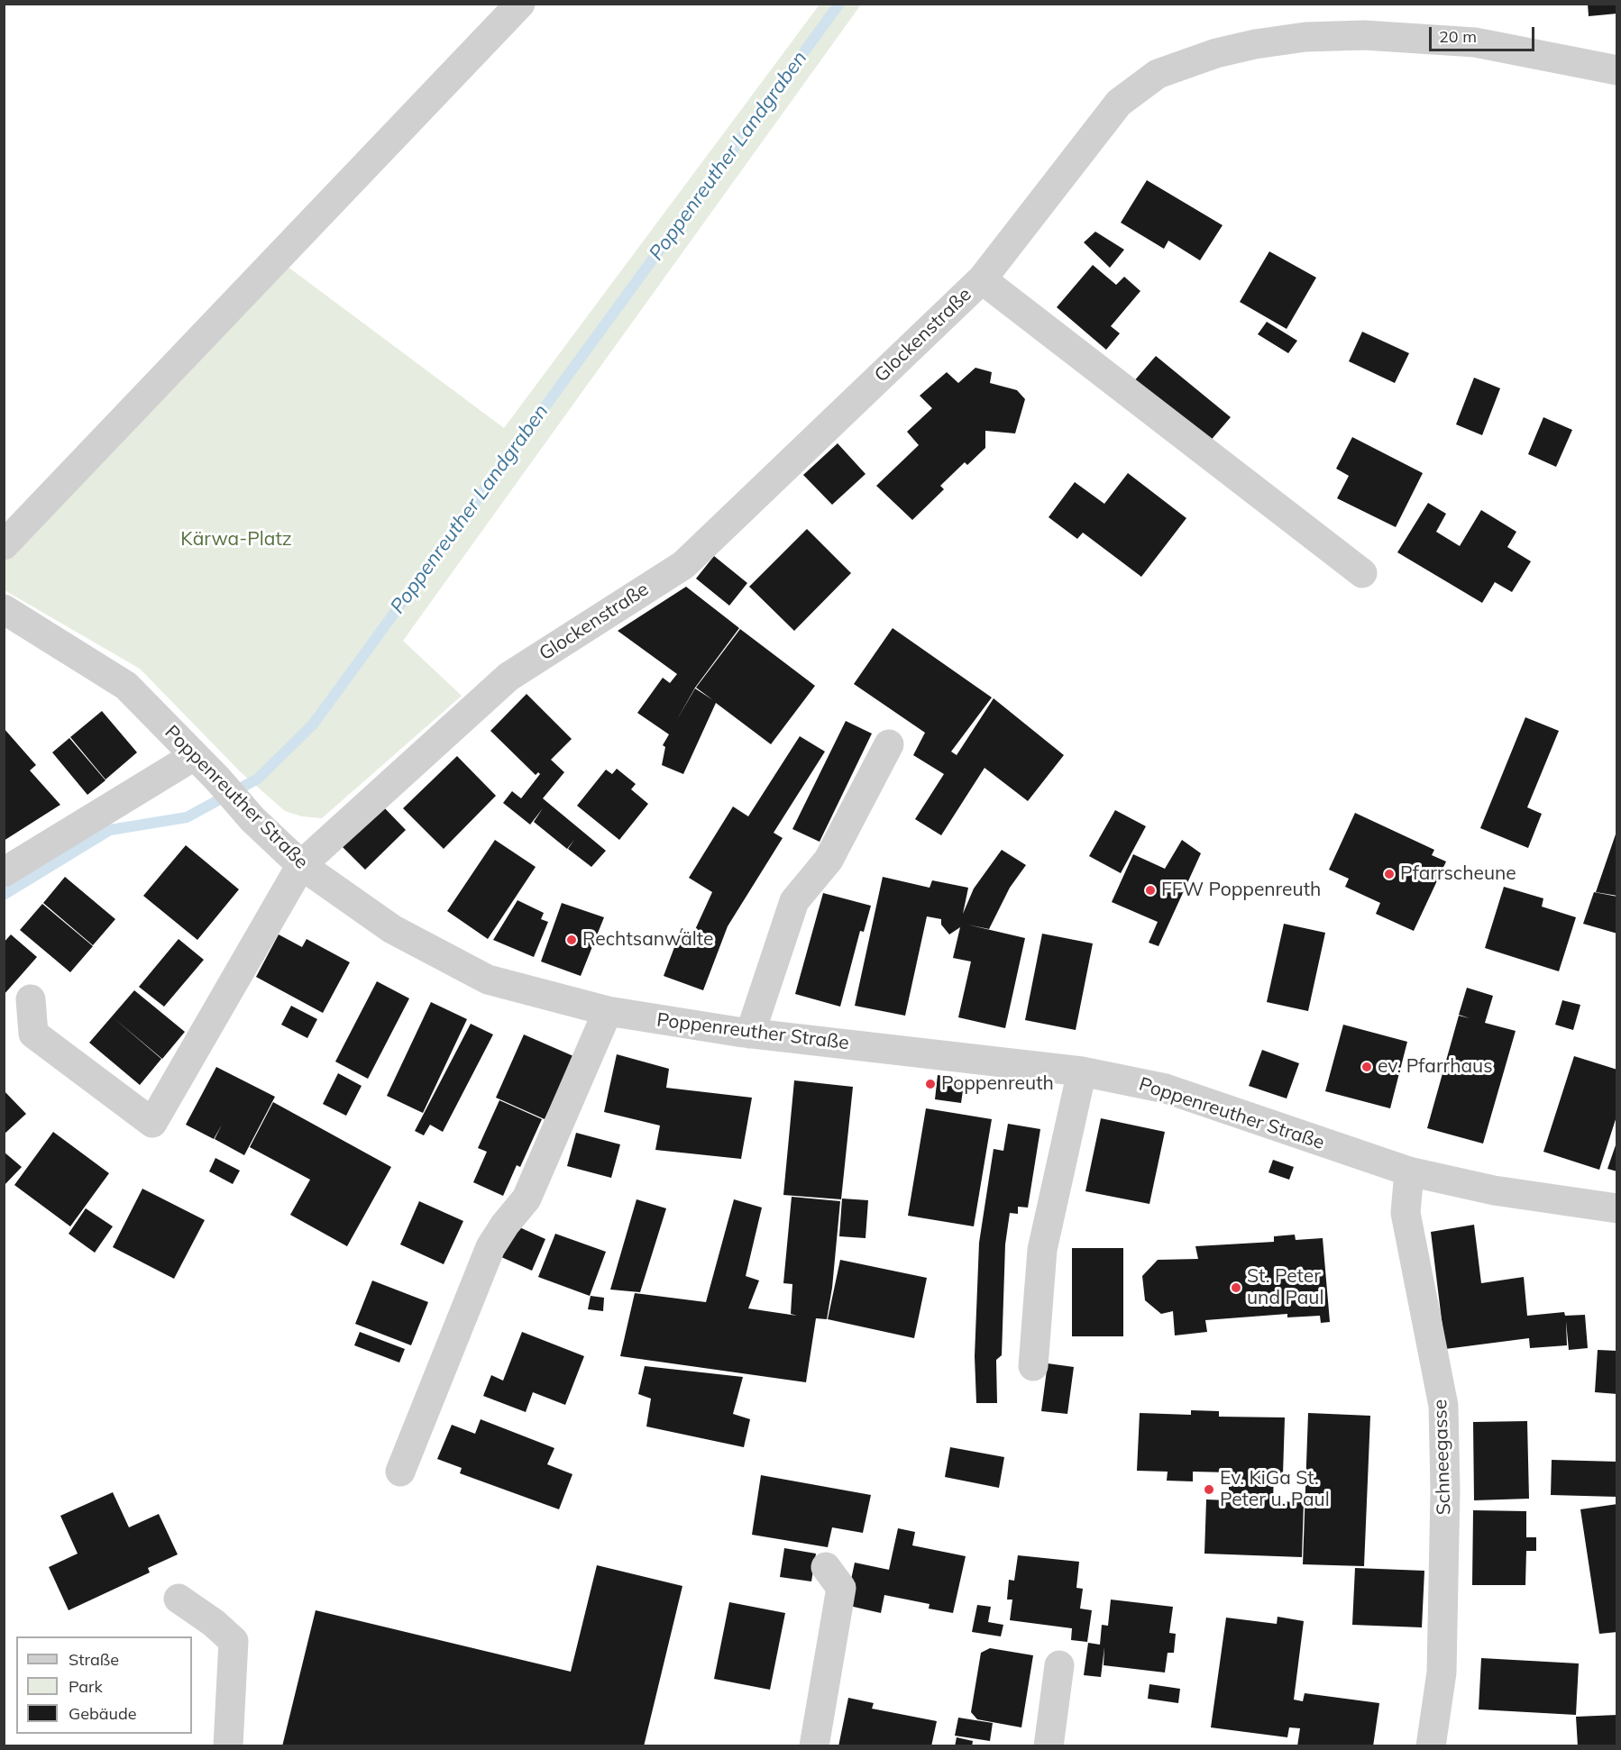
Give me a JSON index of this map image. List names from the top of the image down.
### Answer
{
  "streets": {
    "street": ["Glockenstraße", "Poppenreuther Straße", "Schneegasse"]
  },
  "crossings": [
    ["Glockenstraße", "Poppenreuther Straße"],
    ["Poppenreuther Straße", "Schneegasse"]
  ],
  "water": ["Poppenreuther Landgraben"],
  "parks": ["Kärwa-Platz"],
  "places": [
    "Pfarrscheune",
    "FFW Poppenreuth",
    "Rechtsanwälte",
    "ev. Pfarrhaus",
    "Poppenreuth",
    "St. Peter und Paul",
    "Ev. KiGa St. Peter u. Paul"
  ],
  "legend": ["Straße", "Park", "Gebäude"],
  "scale_bar": "20 m"
}
